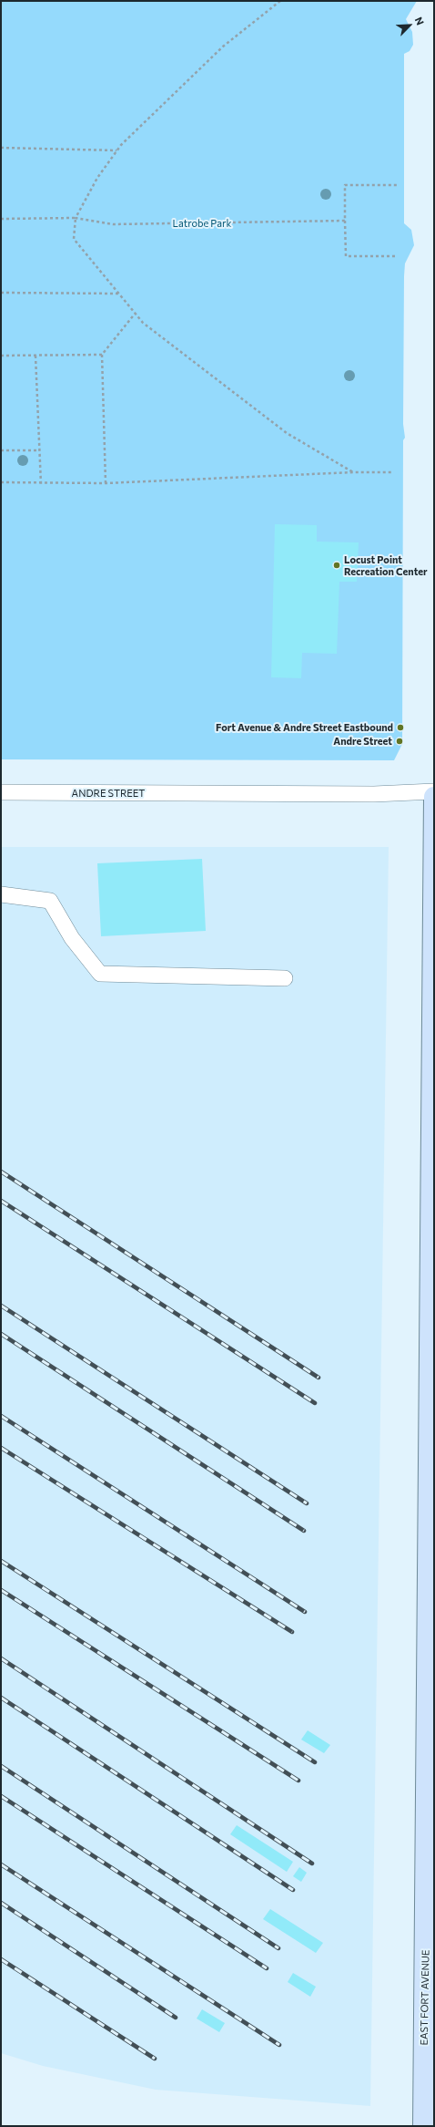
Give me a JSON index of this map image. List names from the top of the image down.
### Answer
{
  "streets": {
    "street": ["EAST FORT AVENUE"],
    "lane": ["ANDRE STREET"]
  },
  "parks": ["Latrobe Park"],
  "places": ["Locust Point Recreation Center", "Fort Avenue & Andre Street Eastbound", "Andre Street"],
  "north": "top right"
}
